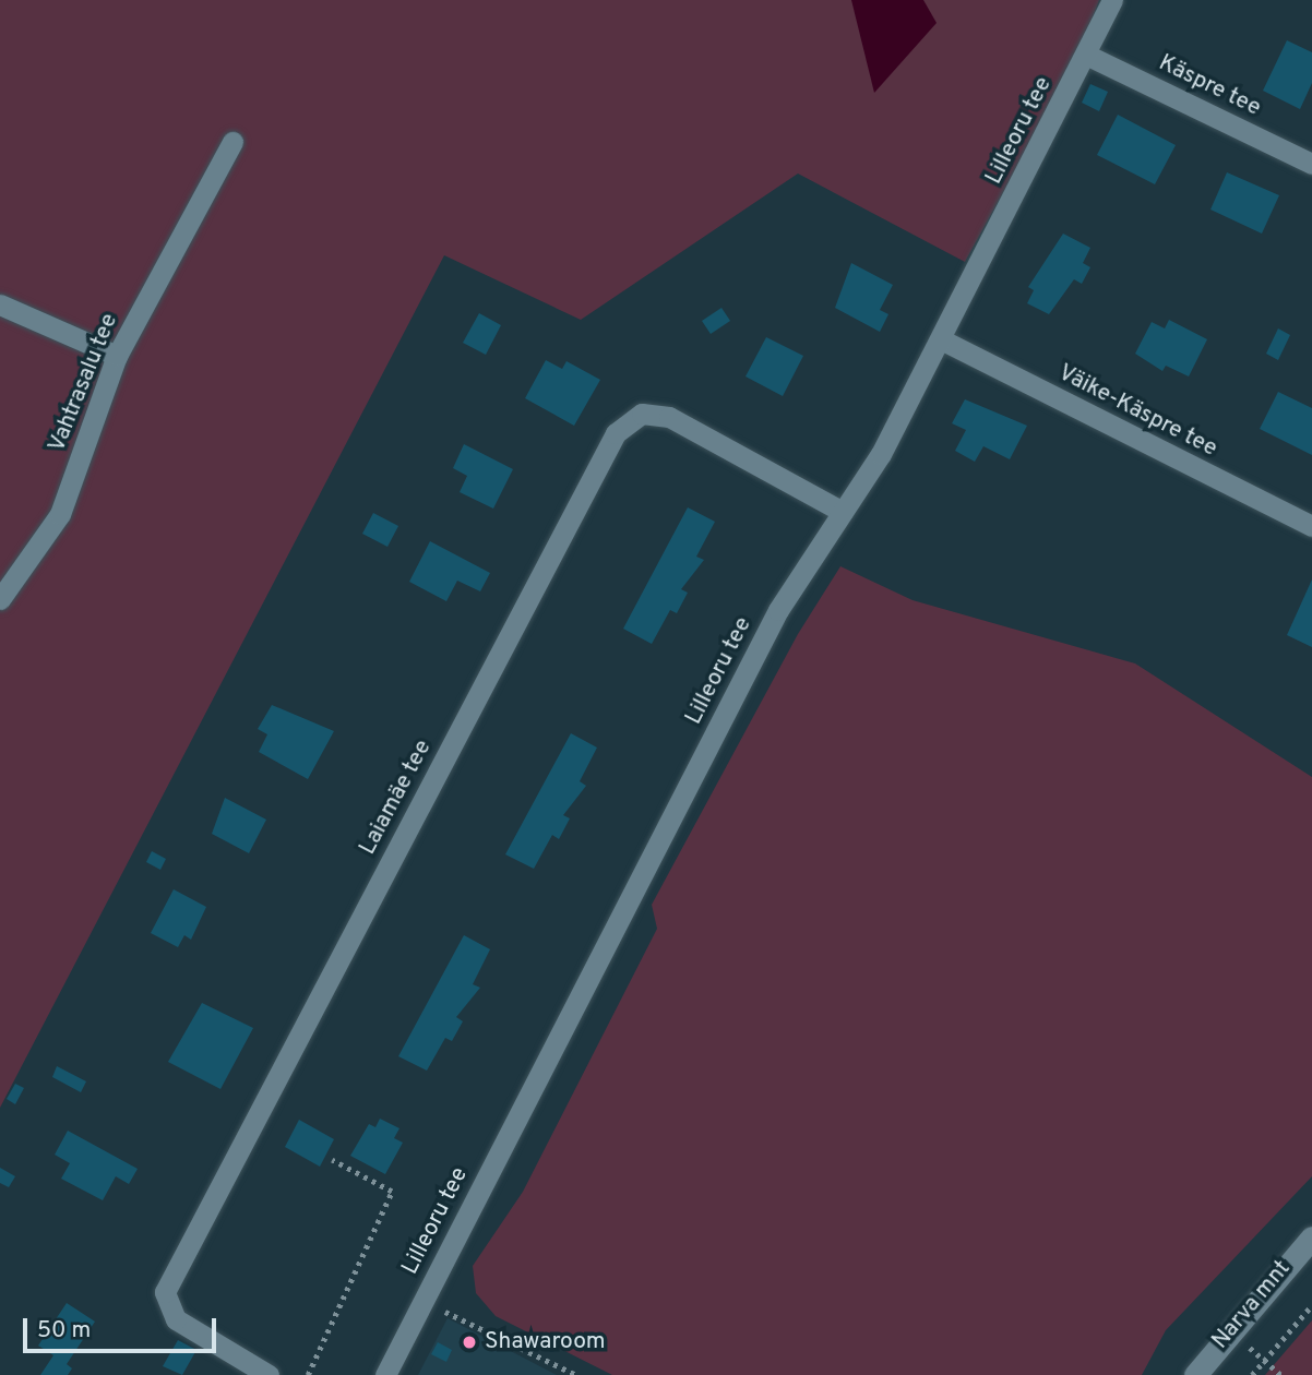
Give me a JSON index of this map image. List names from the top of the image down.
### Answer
{
  "streets": {
    "main road": ["Narva mnt"],
    "street": [
      "Käspre tee",
      "Lilleoru tee",
      "Vahtrasalu tee",
      "Väike-Käspre tee",
      "Laiamäe tee"
    ]
  },
  "crossings": [
    ["Käspre tee", "Lilleoru tee"],
    ["Lilleoru tee", "Väike-Käspre tee"],
    ["Lilleoru tee", "Laiamäe tee"]
  ],
  "places": ["Shawaroom"],
  "scale_bar": "50 m"
}
